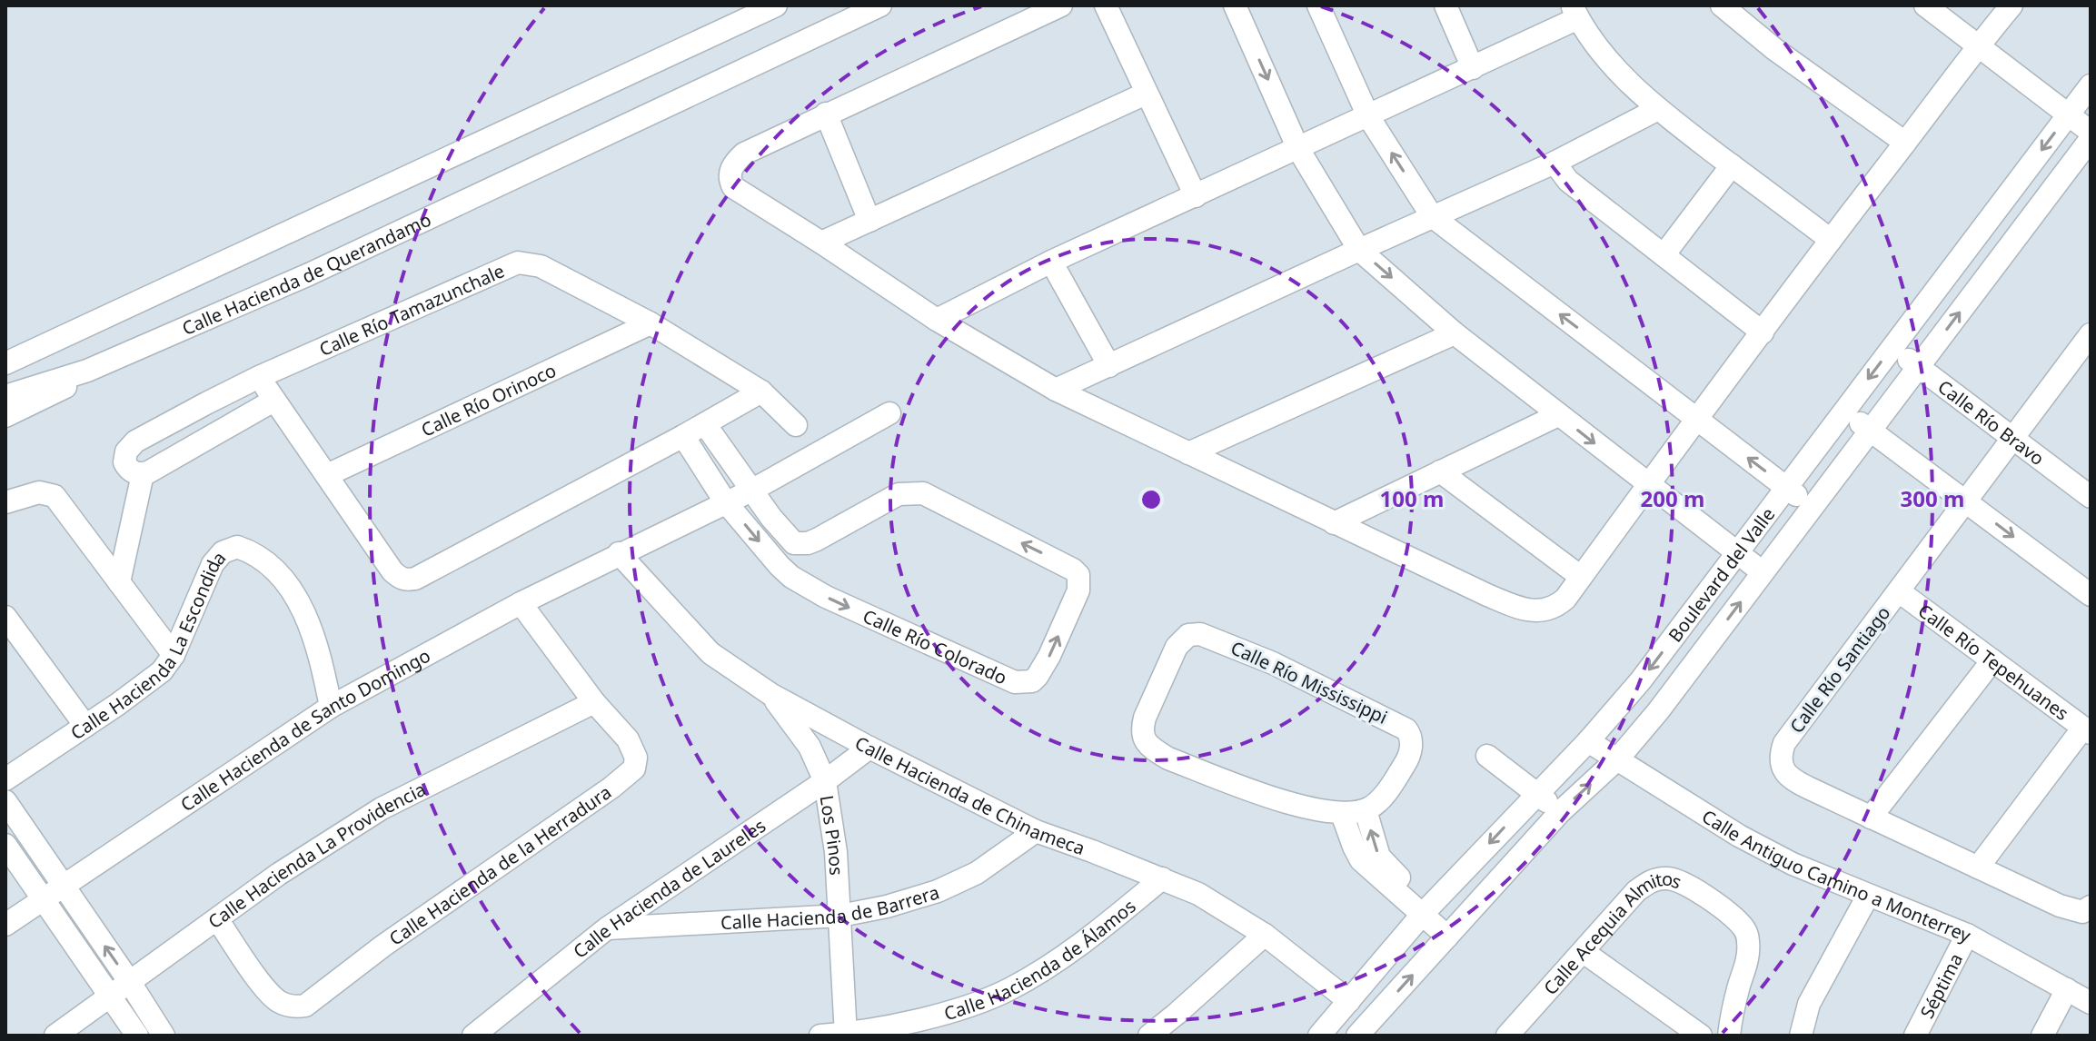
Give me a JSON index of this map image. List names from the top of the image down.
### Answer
{
  "streets": {
    "street": [
      "Calle Hacienda de Querandamo",
      "Calle Río Tamazunchale",
      "Calle Río Orinoco",
      "Calle Río Bravo",
      "Boulevard del Valle",
      "Calle Hacienda La Escondida",
      "Calle Río Colorado",
      "Calle Río Tepehuanes",
      "Calle Río Santiago",
      "Calle Río Mississippi",
      "Calle Hacienda de Santo Domingo",
      "Calle Hacienda de Chinameca",
      "Los Pinos",
      "Calle Hacienda La Providencia",
      "Calle Hacienda de la Herradura",
      "Calle Antiguo Camino a Monterrey",
      "Calle Hacienda de Laureles",
      "Calle Hacienda de Barrera",
      "Calle Acequia Almitos",
      "Calle Hacienda de Álamos",
      "Séptima"
    ]
  },
  "crossings": [
    ["Calle Río Tamazunchale", "Calle Río Orinoco"],
    ["Calle Río Bravo", "Boulevard del Valle"],
    ["Calle Río Bravo", "Calle Río Santiago"],
    ["Boulevard del Valle", "Calle Hacienda de Chinameca"],
    ["Boulevard del Valle", "Calle Antiguo Camino a Monterrey"],
    ["Calle Hacienda La Escondida", "Calle Hacienda de Santo Domingo"],
    ["Calle Río Colorado", "Calle Hacienda de Santo Domingo"],
    ["Calle Río Tepehuanes", "Calle Río Santiago"],
    ["Calle Hacienda de Santo Domingo", "Calle Hacienda de Chinameca"],
    ["Calle Hacienda de Santo Domingo", "Calle Hacienda de la Herradura"],
    ["Calle Hacienda de Chinameca", "Los Pinos"],
    ["Calle Hacienda de Chinameca", "Calle Hacienda de Laureles"],
    ["Calle Hacienda de Chinameca", "Calle Hacienda de Barrera"],
    ["Calle Hacienda de Chinameca", "Calle Hacienda de Álamos"],
    ["Los Pinos", "Calle Hacienda de Laureles"],
    ["Los Pinos", "Calle Hacienda de Barrera"],
    ["Los Pinos", "Calle Hacienda de Álamos"],
    ["Calle Hacienda La Providencia", "Calle Hacienda de la Herradura"],
    ["Calle Antiguo Camino a Monterrey", "Séptima"],
    ["Calle Hacienda de Laureles", "Calle Hacienda de Barrera"]
  ],
  "rings": ["100 m", "200 m", "300 m"]
}
